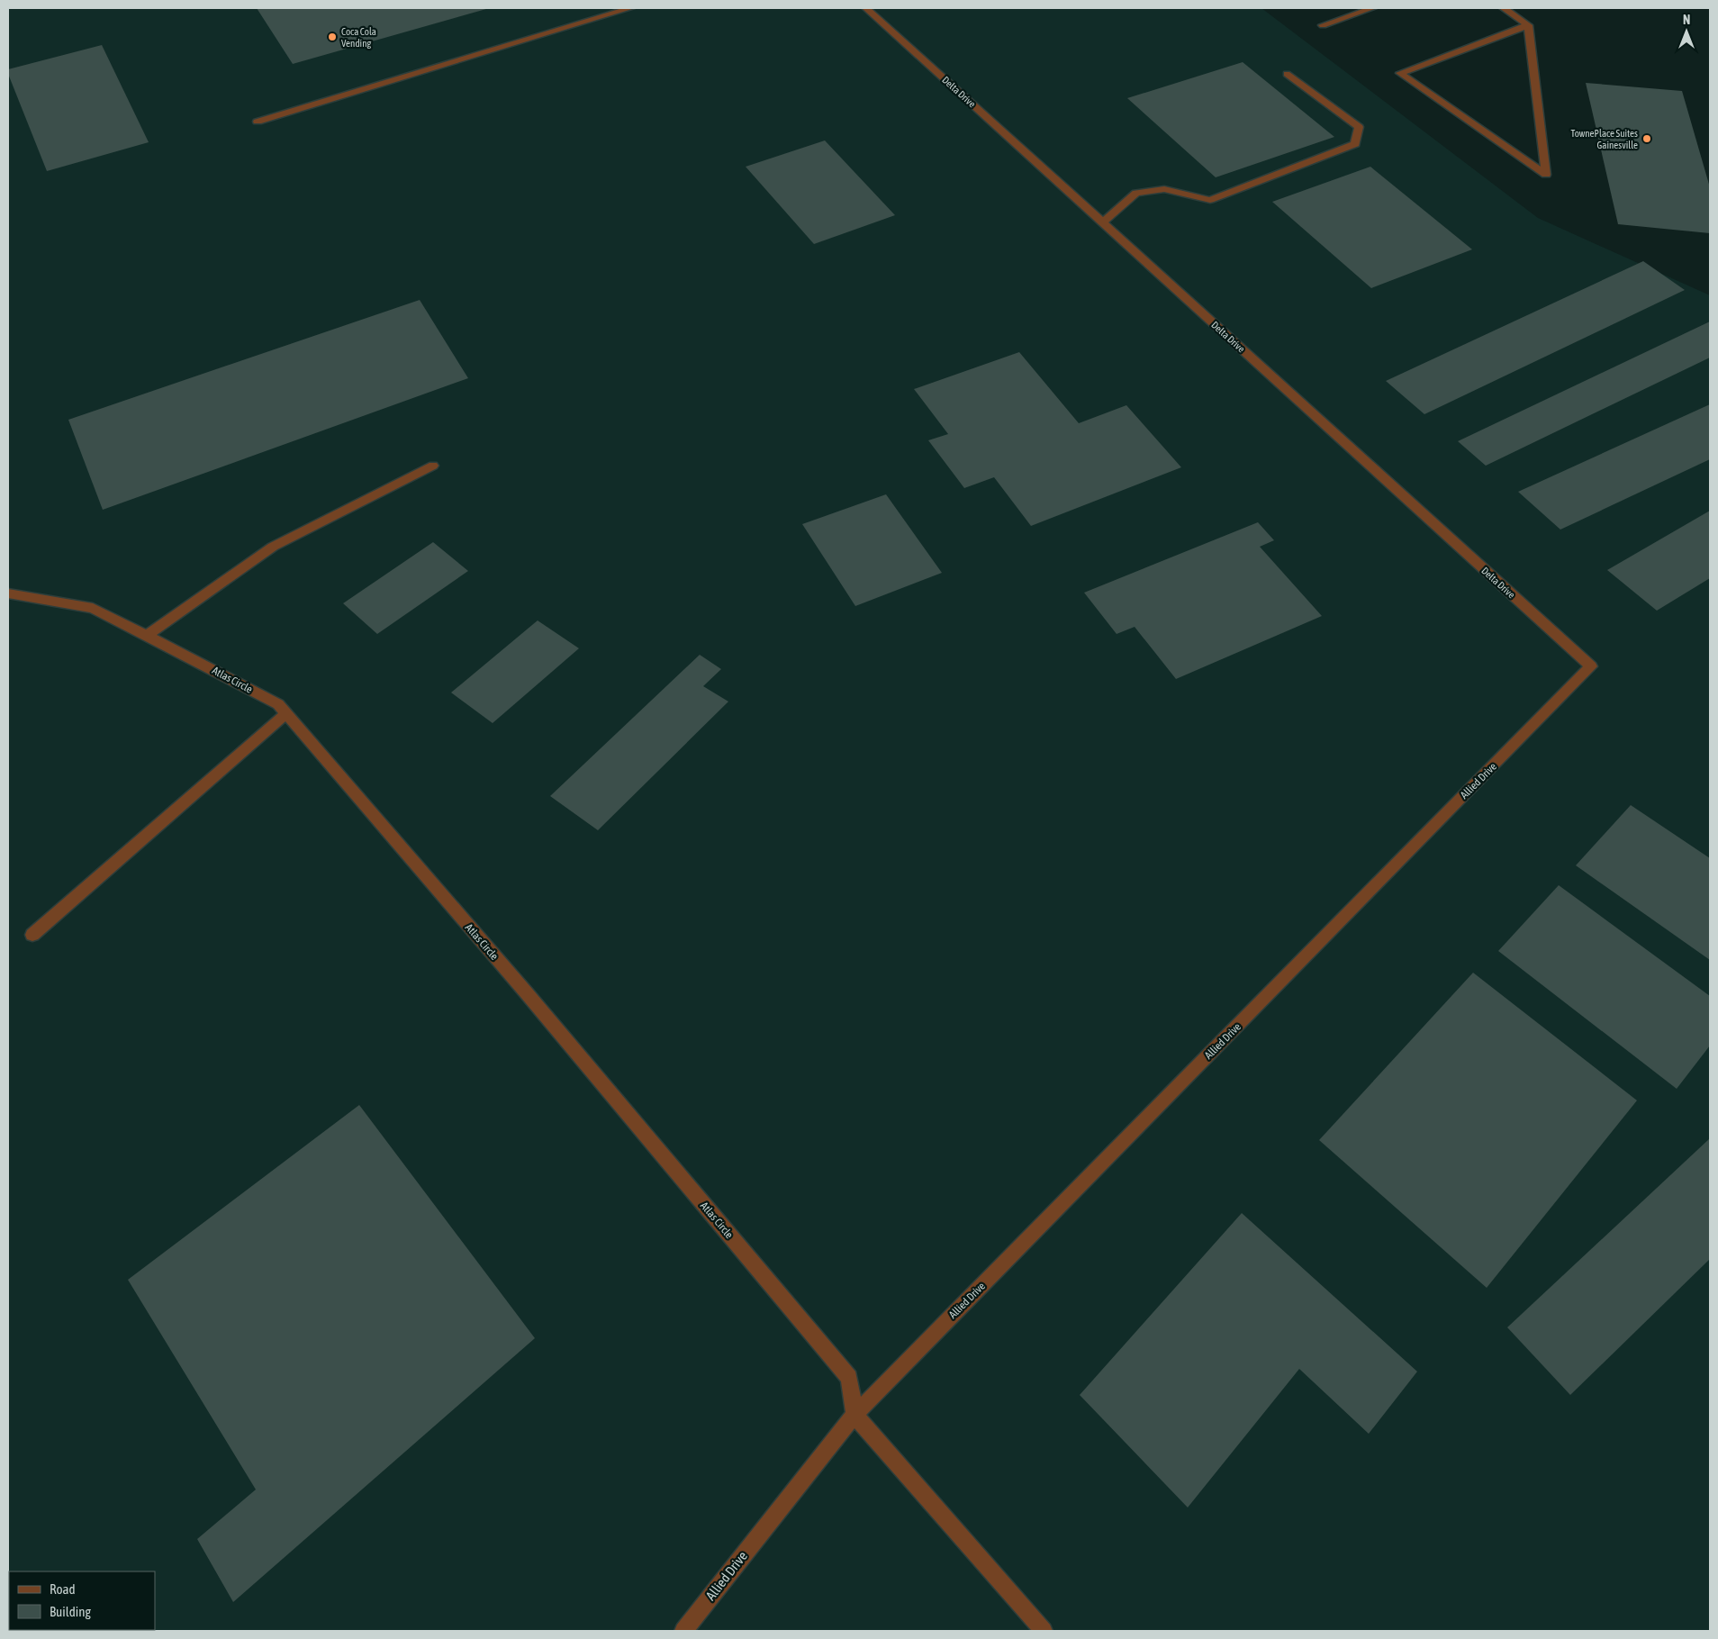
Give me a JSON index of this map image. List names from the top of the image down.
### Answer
{
  "streets": {
    "street": ["Delta Drive", "Atlas Circle", "Allied Drive"]
  },
  "crossings": [
    ["Delta Drive", "Allied Drive"],
    ["Atlas Circle", "Allied Drive"]
  ],
  "places": ["Coca Cola Vending", "TownePlace Suites Gainesville"],
  "legend": ["Road", "Building"],
  "north": "top"
}
